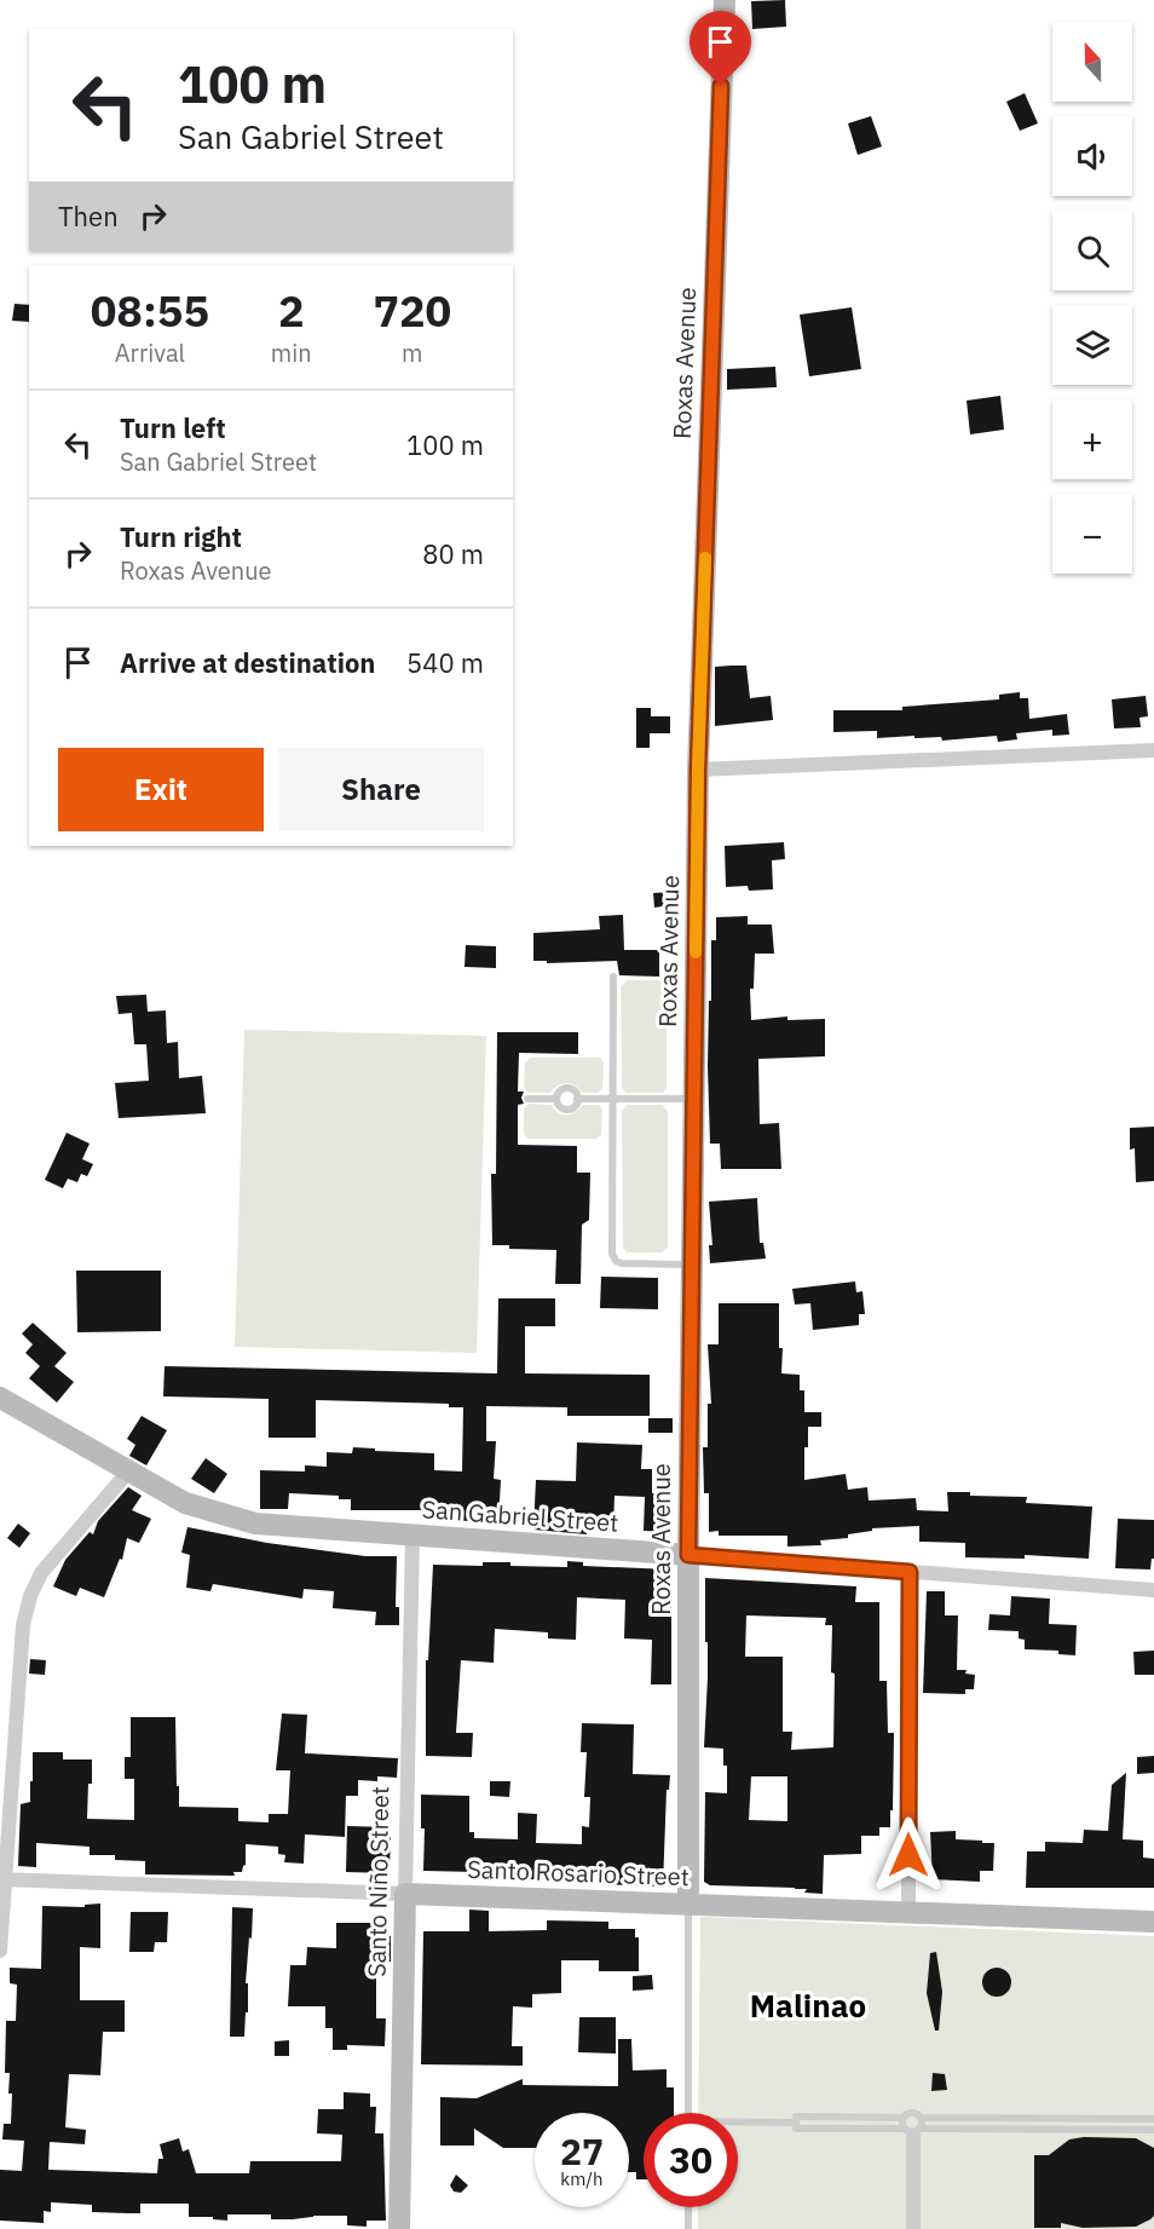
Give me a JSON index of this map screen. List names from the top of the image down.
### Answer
{
  "streets": {
    "main road": [
      "Roxas Avenue",
      "San Gabriel Street",
      "Santo Rosario Street",
      "Santo Niño Street"
    ]
  },
  "crossings": [
    ["Roxas Avenue", "San Gabriel Street"],
    ["Roxas Avenue", "Santo Rosario Street"],
    ["San Gabriel Street", "Santo Niño Street"],
    ["Santo Rosario Street", "Santo Niño Street"]
  ],
  "districts": ["Malinao"],
  "north": "top",
  "page": {
    "map_buttons": ["+", "−"],
    "turn": ["100 m", "San Gabriel Street"],
    "then": "Then",
    "eta": [
      "08:55",
      "Arrival",
      "2",
      "min",
      "720",
      "m"
    ],
    "list": [
      {
        "name": "Turn left",
        "note": "San Gabriel Street",
        "value": "100 m"
      },
      {
        "name": "Turn right",
        "note": "Roxas Avenue",
        "value": "80 m"
      },
      {
        "name": "Arrive at destination",
        "value": "540 m"
      }
    ],
    "buttons": ["Exit", "Share"],
    "speed": "27 km/h",
    "limit": "30"
  }
}
